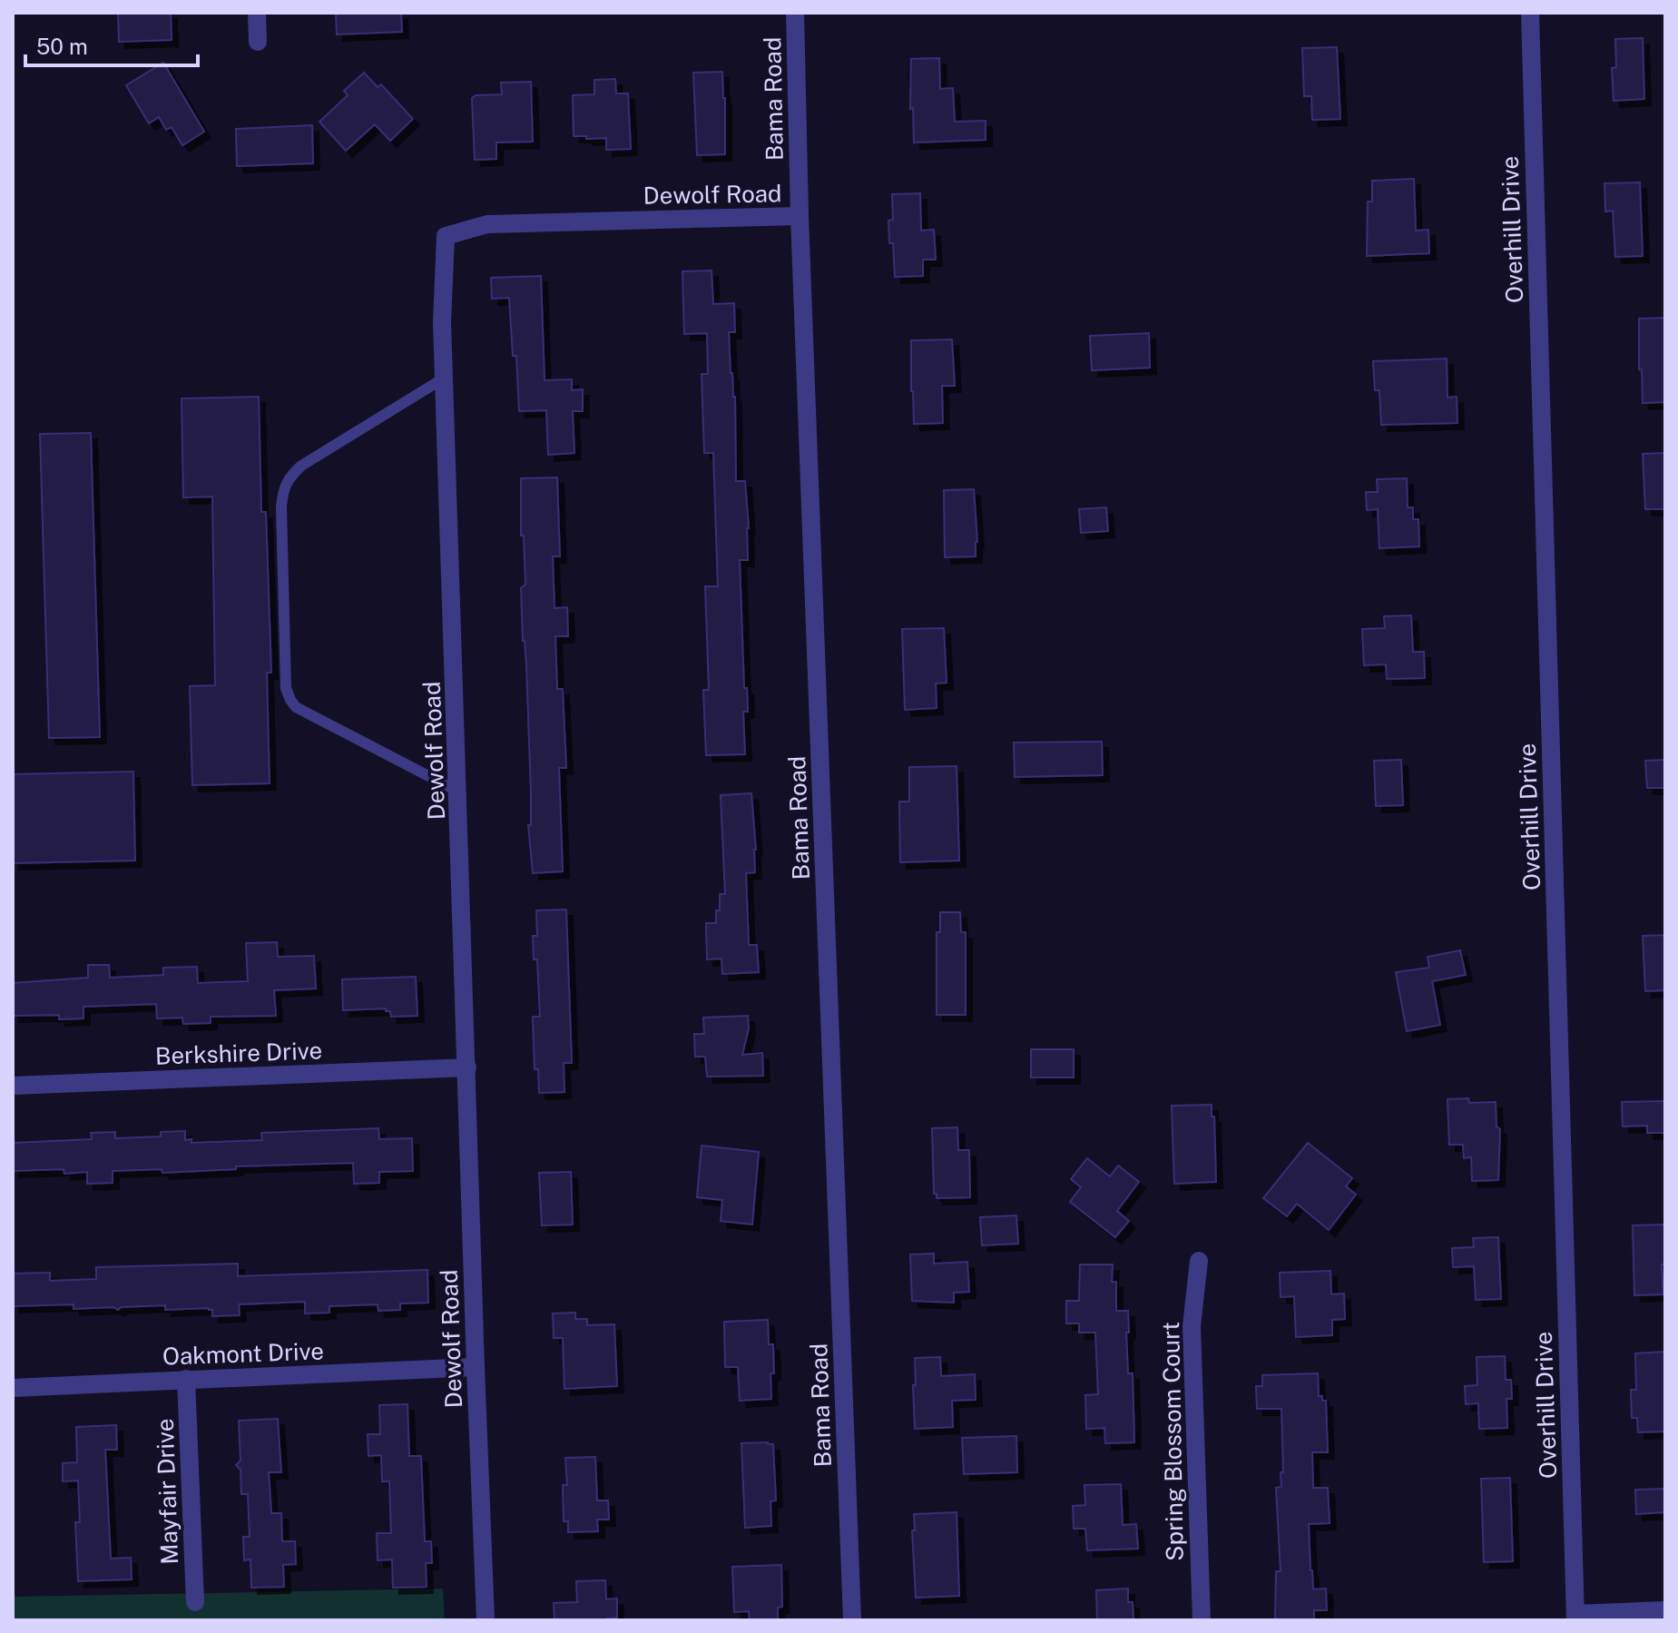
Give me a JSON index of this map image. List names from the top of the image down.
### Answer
{
  "streets": {
    "street": [
      "Bama Road",
      "Dewolf Road",
      "Overhill Drive",
      "Berkshire Drive",
      "Oakmont Drive",
      "Spring Blossom Court",
      "Mayfair Drive"
    ]
  },
  "crossings": [
    ["Bama Road", "Dewolf Road"],
    ["Dewolf Road", "Berkshire Drive"],
    ["Dewolf Road", "Oakmont Drive"],
    ["Oakmont Drive", "Mayfair Drive"]
  ],
  "scale_bar": "50 m"
}
